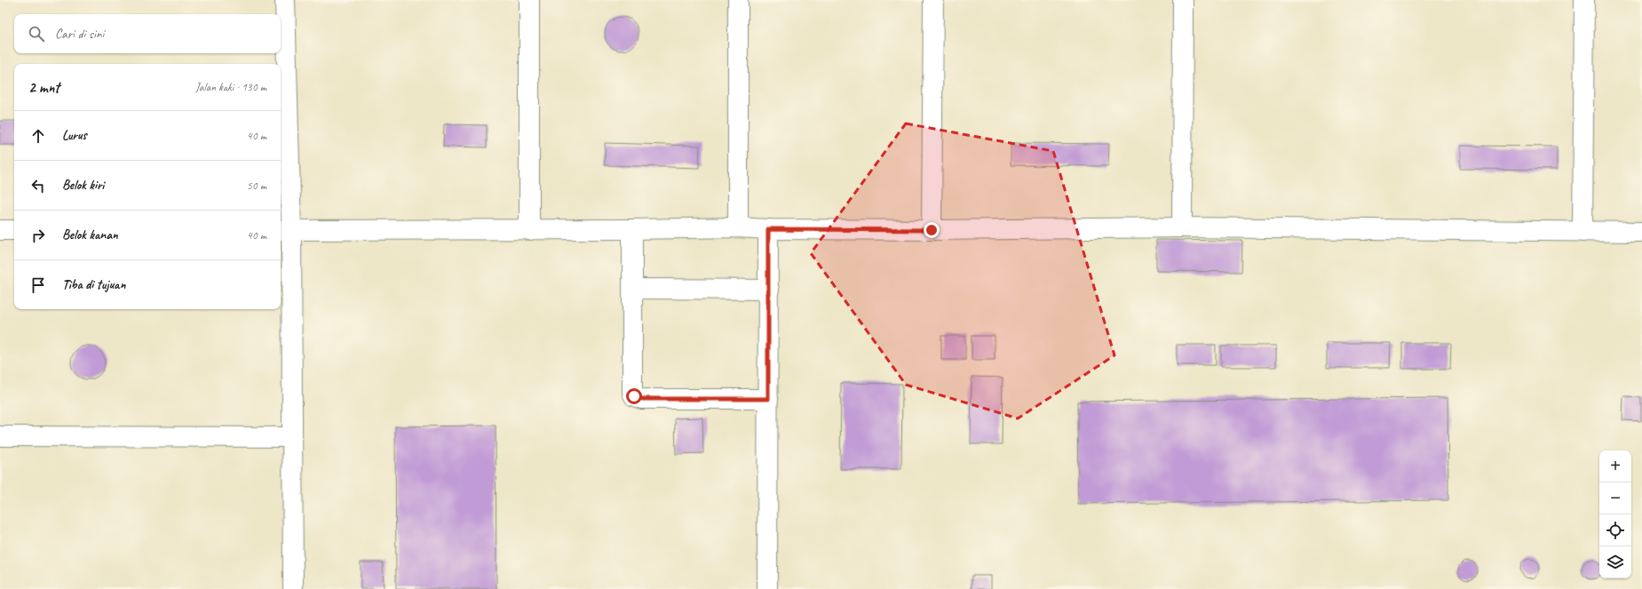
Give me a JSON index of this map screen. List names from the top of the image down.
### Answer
{
  "page": {
    "search": "Cari di sini",
    "heading": ["2 mnt", "Jalan kaki · 130 m"],
    "list": [
      ["Lurus", "40 m"],
      ["Belok kiri", "50 m"],
      ["Belok kanan", "40 m"],
      "Tiba di tujuan"
    ],
    "map_buttons": ["+", "−"]
  }
}
